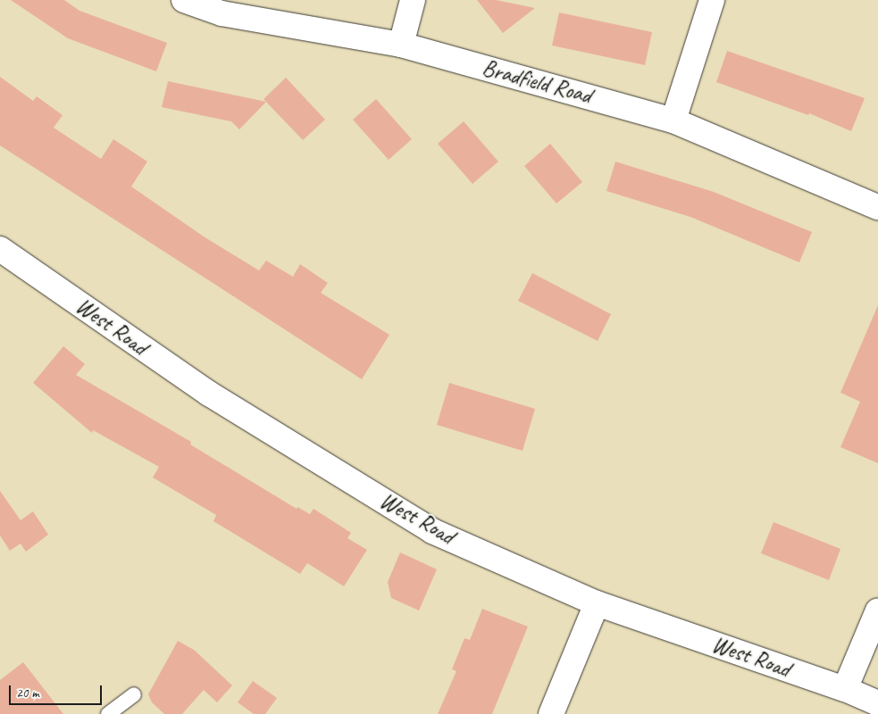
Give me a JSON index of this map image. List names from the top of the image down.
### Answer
{
  "streets": {
    "street": ["Bradfield Road", "West Road"]
  },
  "scale_bar": "20 m"
}
